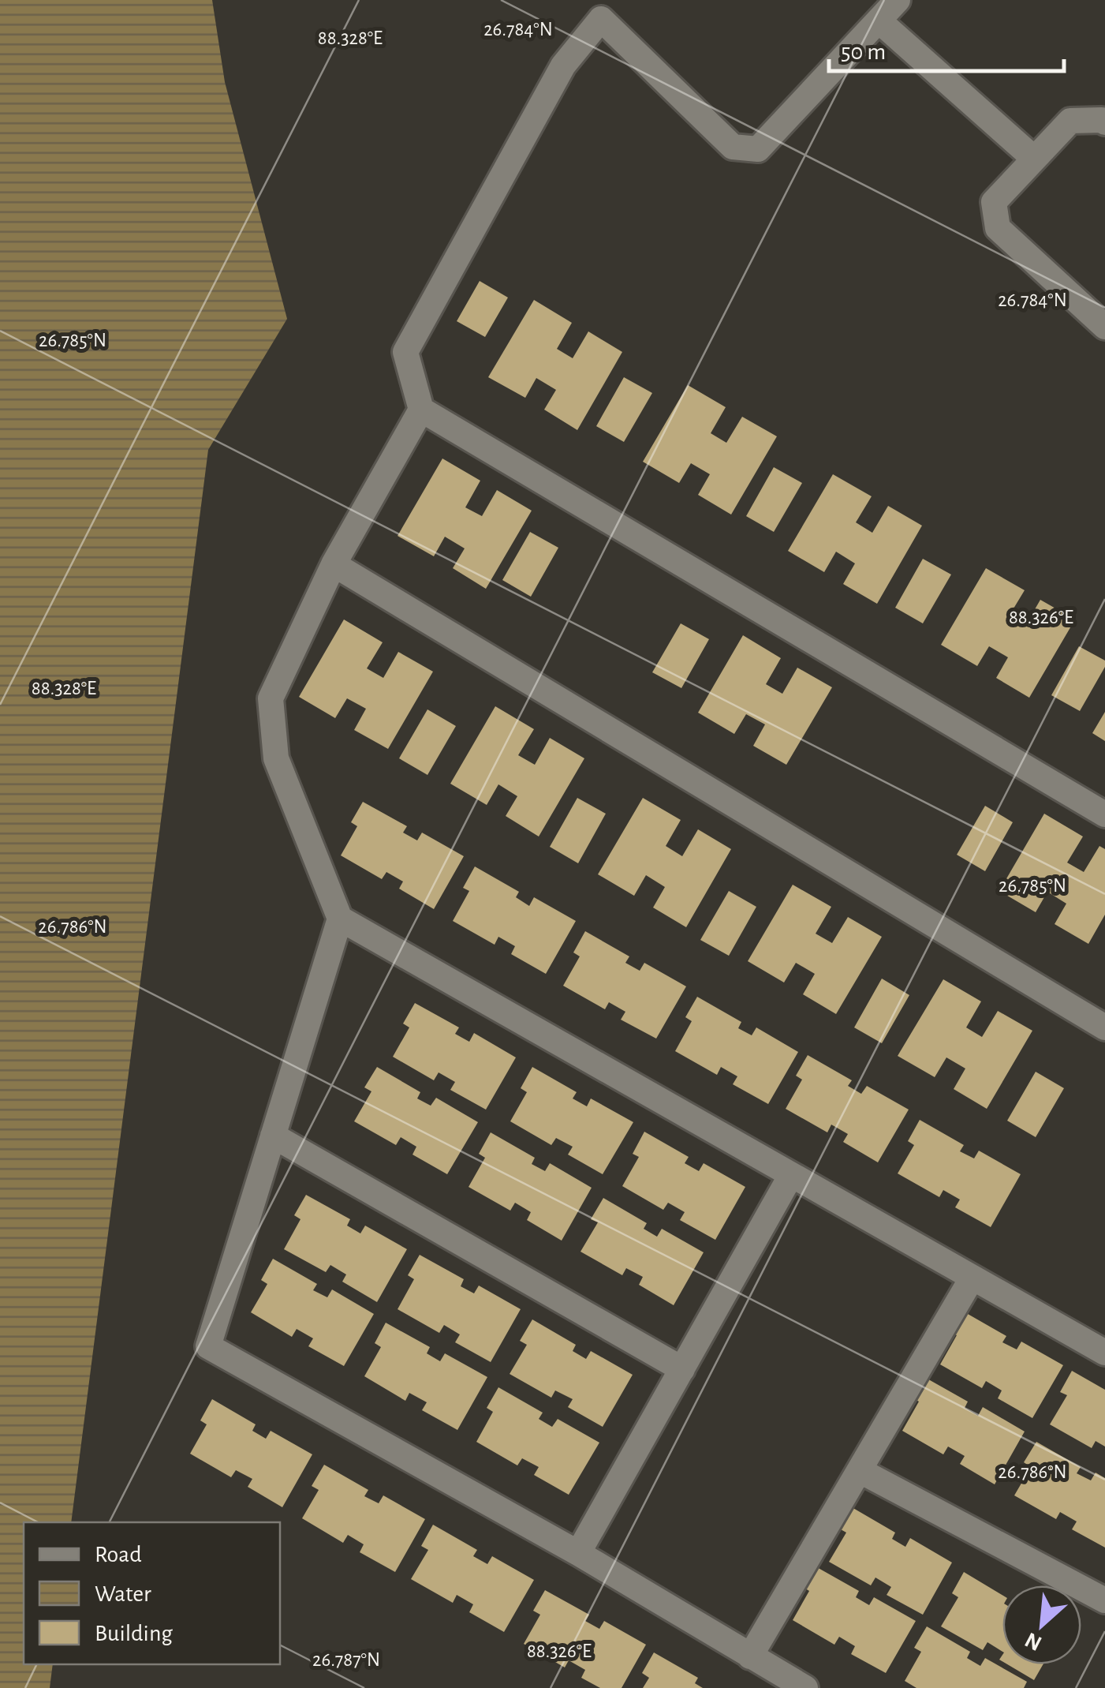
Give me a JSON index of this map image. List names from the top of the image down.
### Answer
{
  "legend": ["Road", "Water", "Building"],
  "scale_bar": "50 m",
  "north": "bottom left",
  "coordinates": [
    "26.784°N",
    "88.328°E",
    "26.785°N",
    "88.326°E",
    "26.786°N",
    "26.787°N"
  ]
}
